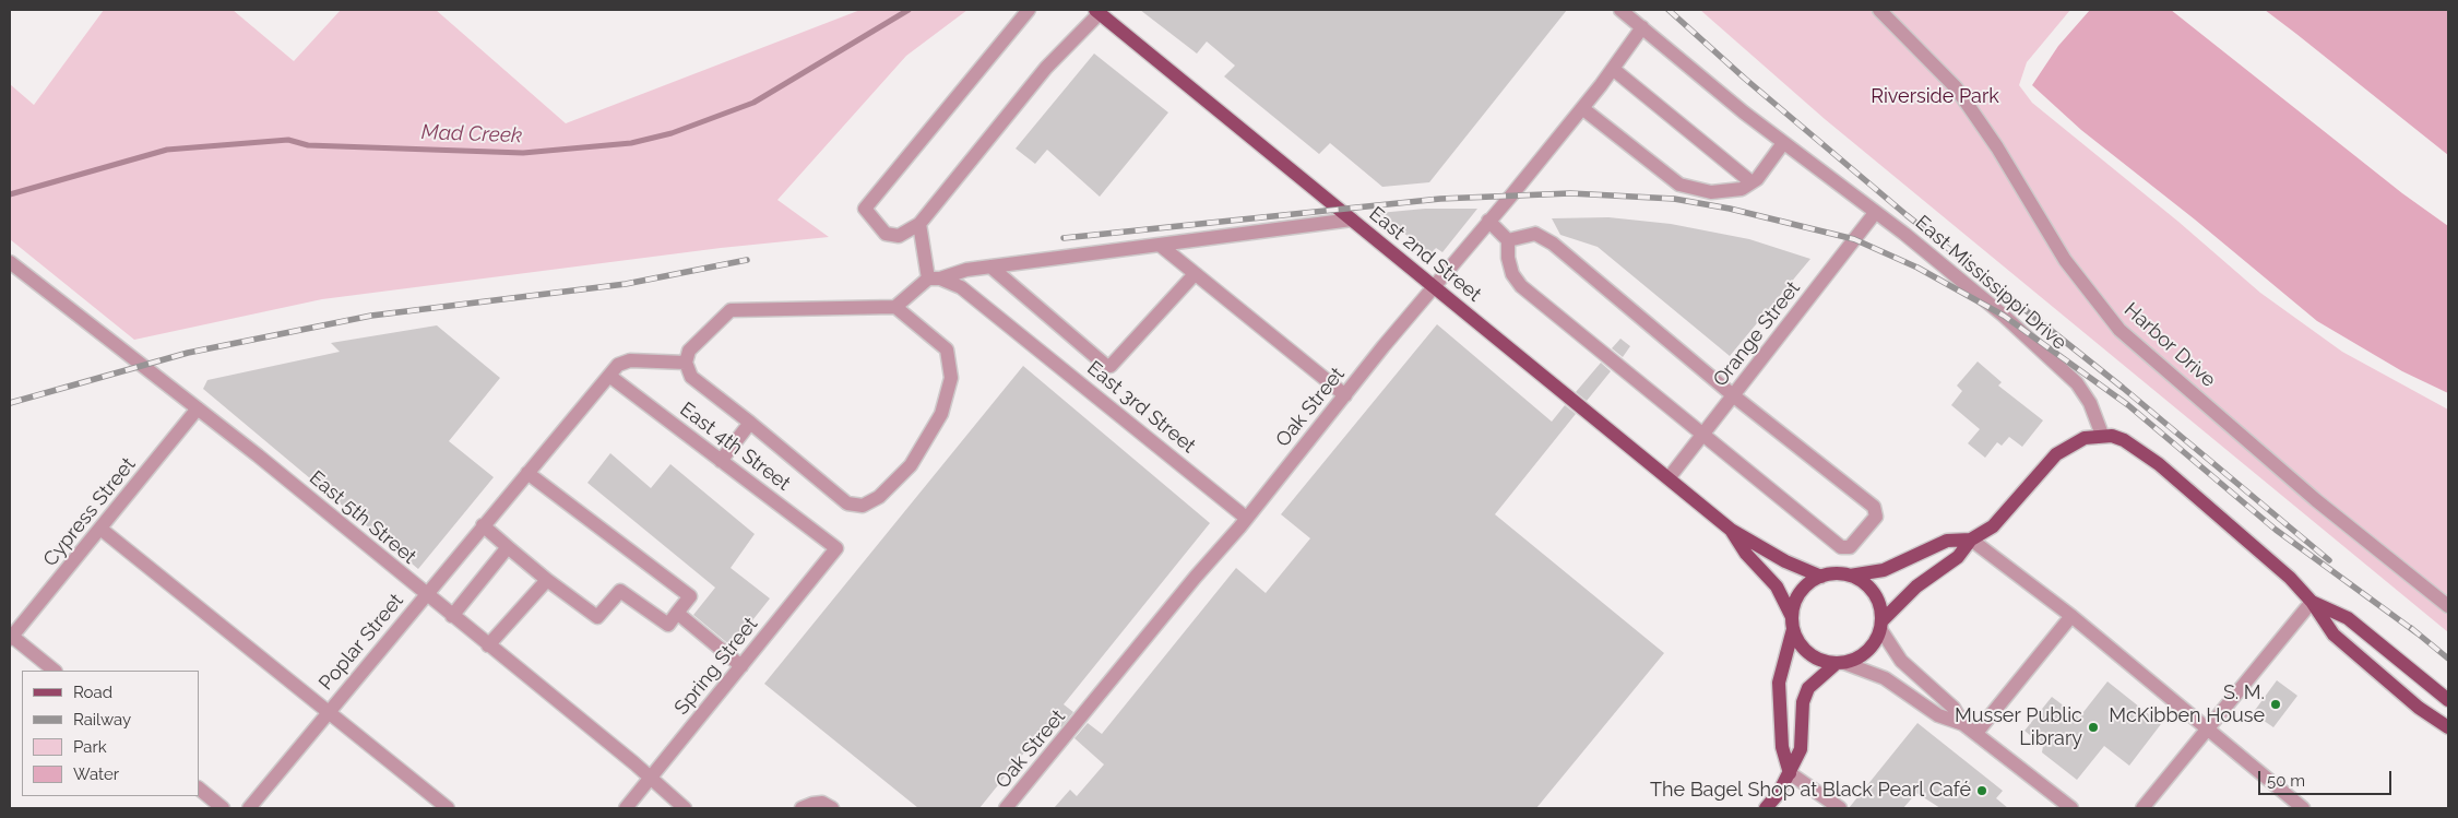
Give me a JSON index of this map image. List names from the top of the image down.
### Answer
{
  "streets": {
    "main road": ["East 2nd Street"],
    "street": [
      "East Mississippi Drive",
      "Orange Street",
      "Harbor Drive",
      "East 3rd Street",
      "Oak Street",
      "East 4th Street",
      "Cypress Street",
      "East 5th Street",
      "Poplar Street",
      "Spring Street"
    ]
  },
  "crossings": [
    ["East 2nd Street", "Orange Street"],
    ["East 2nd Street", "Oak Street"],
    ["East Mississippi Drive", "Orange Street"],
    ["East Mississippi Drive", "Oak Street"],
    ["East 3rd Street", "Oak Street"],
    ["East 4th Street", "Poplar Street"],
    ["East 4th Street", "Spring Street"],
    ["Cypress Street", "East 5th Street"],
    ["East 5th Street", "Poplar Street"],
    ["East 5th Street", "Spring Street"]
  ],
  "water": ["Mad Creek"],
  "parks": ["Riverside Park"],
  "places": ["S. M. McKibben House", "Musser Public Library", "The Bagel Shop at Black Pearl Café"],
  "legend": [
    "Road",
    "Railway",
    "Park",
    "Water"
  ],
  "scale_bar": "50 m"
}
